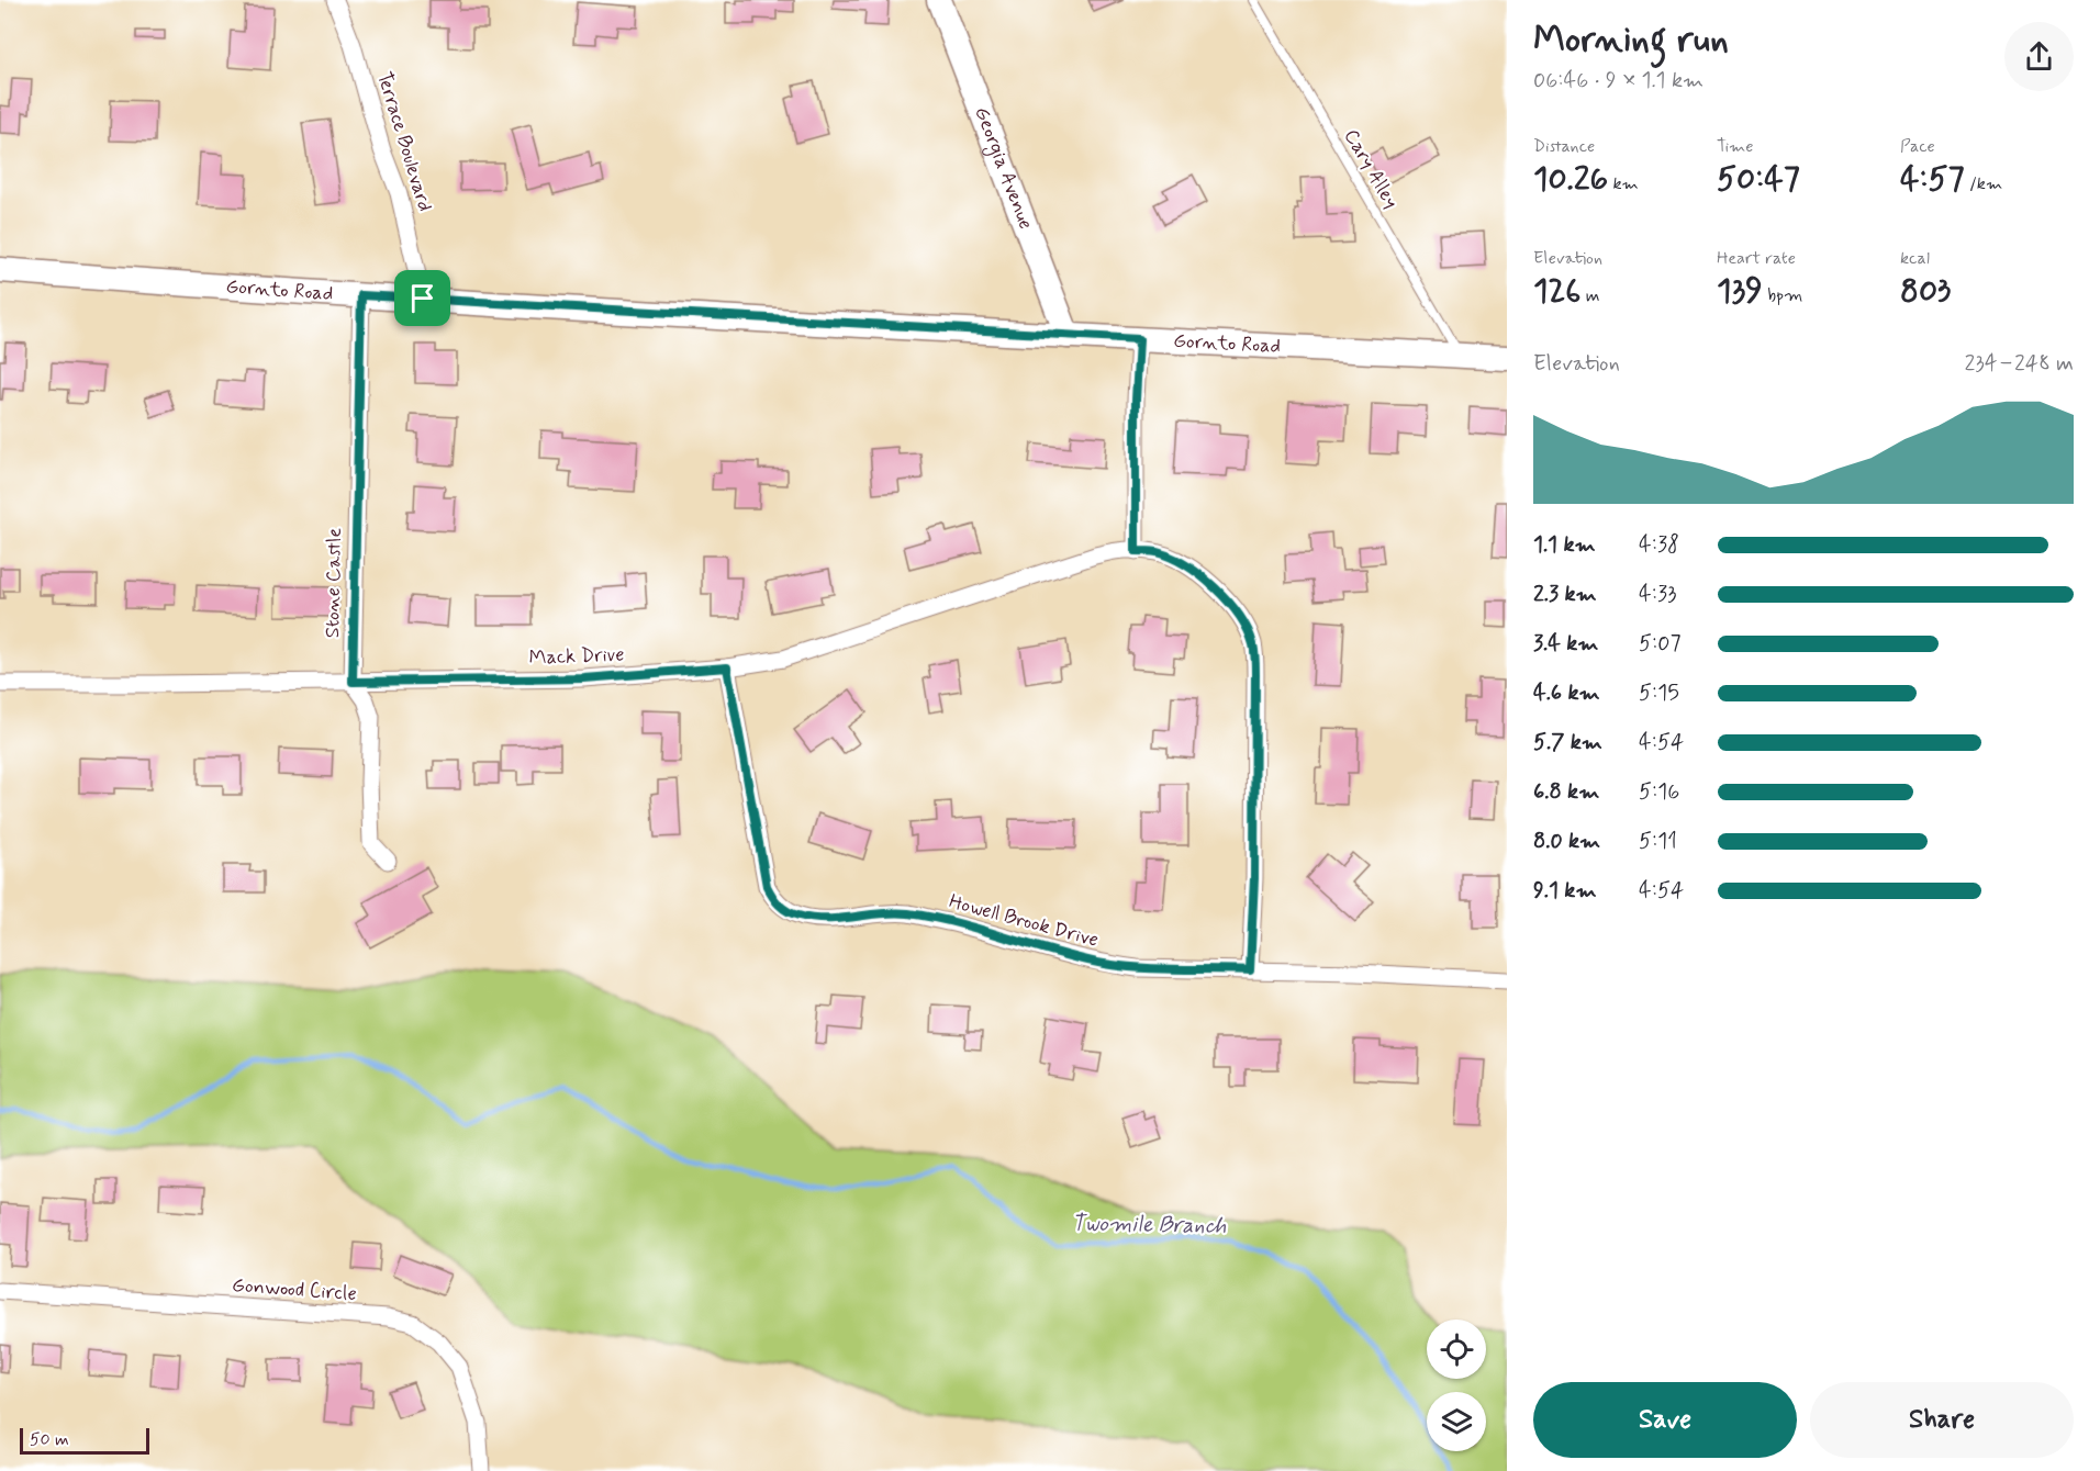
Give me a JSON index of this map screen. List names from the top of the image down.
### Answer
{
  "streets": {
    "main road": ["Georgia Avenue", "Gornto Road"],
    "street": [
      "Terrace Boulevard",
      "Stone Castle",
      "Mack Drive",
      "Howell Brook Drive",
      "Gonwood Circle"
    ],
    "lane": ["Cary Alley"]
  },
  "crossings": [
    ["Terrace Boulevard", "Gornto Road"],
    ["Georgia Avenue", "Gornto Road"],
    ["Cary Alley", "Gornto Road"],
    ["Gornto Road", "Stone Castle"],
    ["Stone Castle", "Mack Drive"],
    ["Mack Drive", "Howell Brook Drive"]
  ],
  "water": ["Twomile Branch"],
  "scale_bar": "50 m",
  "page": {
    "heading": ["Morning run", "06:46 · 9 × 1.1 km"],
    "stats": [
      ["Distance", "10.26 km"],
      ["Time", "50:47"],
      ["Pace", "4:57 /km"],
      ["Elevation", "126 m"],
      ["Heart rate", "139 bpm"],
      ["kcal", "803"]
    ],
    "chart": ["Elevation", "234–248 m"],
    "list": [
      {
        "name": "1.1 km",
        "note": "4:38"
      },
      {
        "name": "2.3 km",
        "note": "4:33"
      },
      {
        "name": "3.4 km",
        "note": "5:07"
      },
      {
        "name": "4.6 km",
        "note": "5:15"
      },
      {
        "name": "5.7 km",
        "note": "4:54"
      },
      {
        "name": "6.8 km",
        "note": "5:16"
      },
      {
        "name": "8.0 km",
        "note": "5:11"
      },
      {
        "name": "9.1 km",
        "note": "4:54"
      }
    ],
    "buttons": ["Save", "Share"],
    "scale": "50 m"
  }
}
